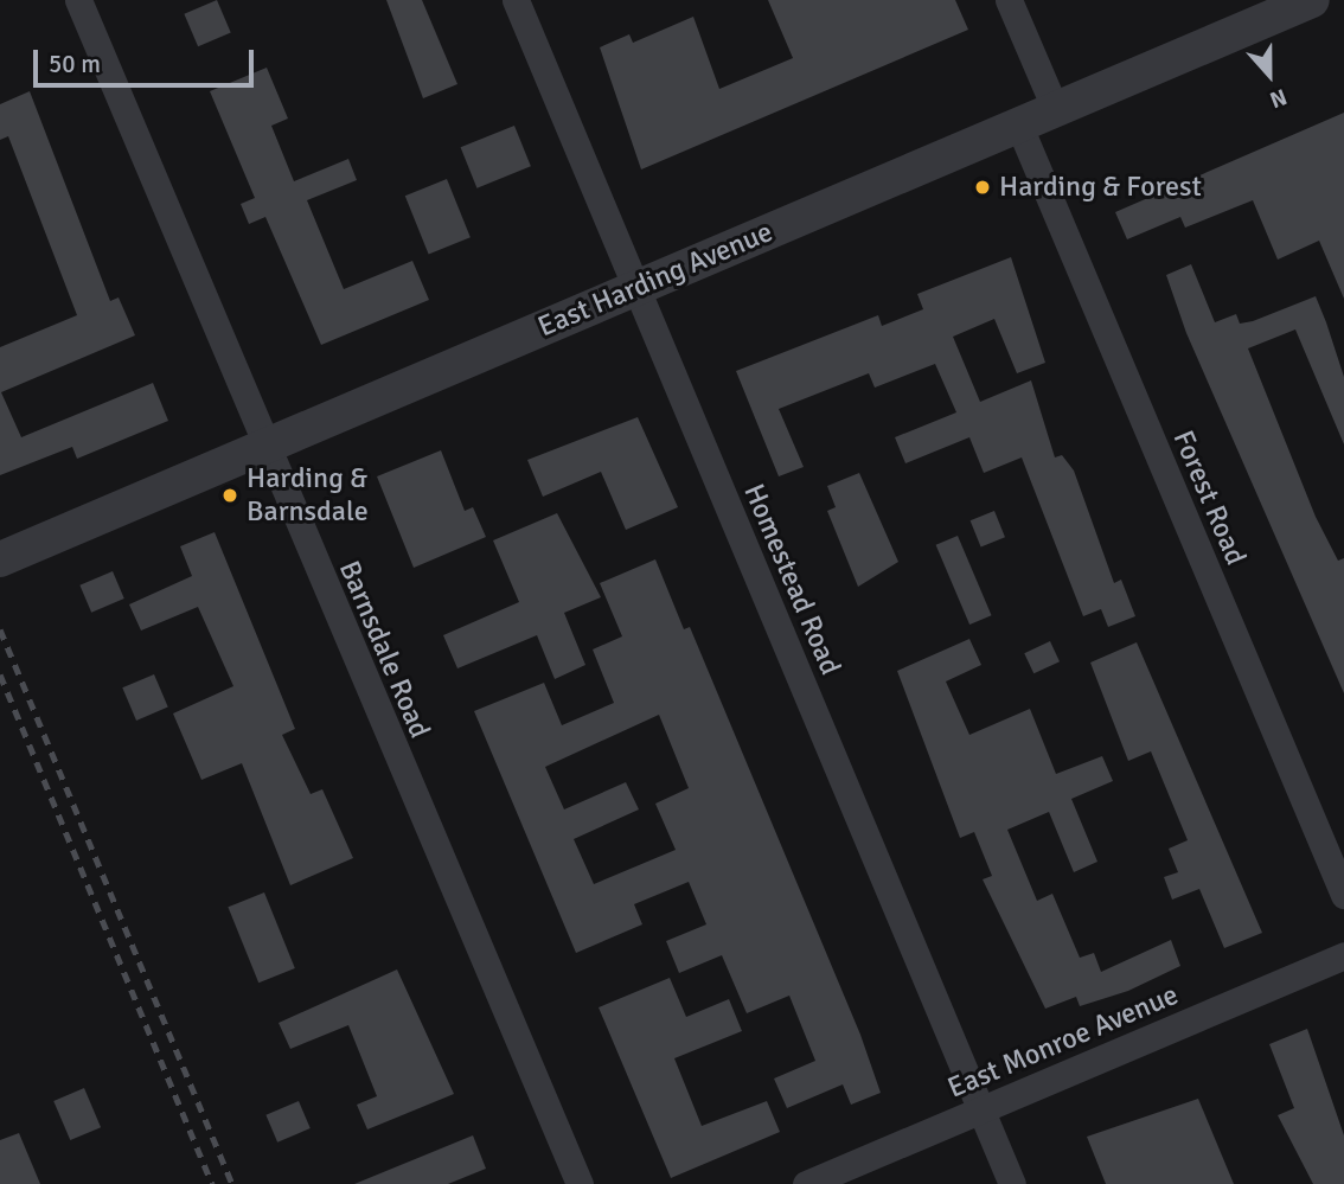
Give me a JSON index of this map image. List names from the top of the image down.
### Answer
{
  "streets": {
    "street": [
      "East Harding Avenue",
      "Forest Road",
      "Homestead Road",
      "Barnsdale Road",
      "East Monroe Avenue"
    ]
  },
  "crossings": [
    ["East Harding Avenue", "Forest Road"],
    ["East Harding Avenue", "Homestead Road"],
    ["East Harding Avenue", "Barnsdale Road"],
    ["Homestead Road", "East Monroe Avenue"]
  ],
  "places": ["Harding & Forest", "Harding & Barnsdale"],
  "scale_bar": "50 m",
  "north": "bottom"
}
